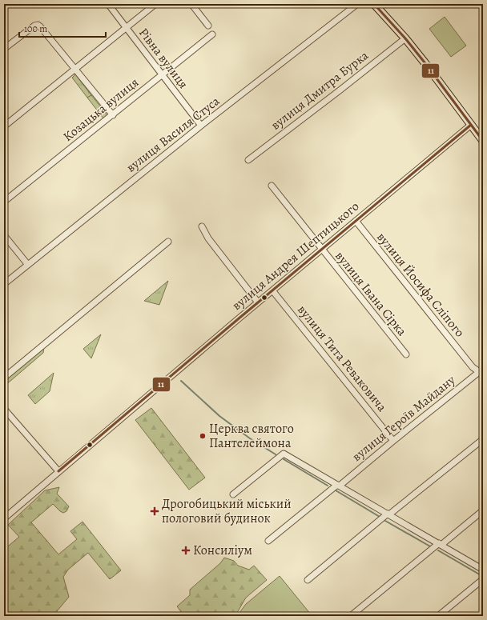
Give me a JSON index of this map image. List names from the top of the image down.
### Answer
{
  "streets": {
    "street": [
      "Рівна вулиця",
      "вулиця Дмитра Бурка",
      "Козацька вулиця",
      "вулиця Василя Стуса",
      "вулиця Андрея Шептицького",
      "вулиця Йосифа Сліпого",
      "вулиця Івана Сірка",
      "вулиця Тита Реваковича",
      "вулиця Героїв Майдану"
    ]
  },
  "crossings": [
    ["Рівна вулиця", "Козацька вулиця"],
    ["Рівна вулиця", "вулиця Василя Стуса"],
    ["вулиця Андрея Шептицького", "вулиця Йосифа Сліпого"],
    ["вулиця Андрея Шептицького", "вулиця Івана Сірка"],
    ["вулиця Андрея Шептицького", "вулиця Тита Реваковича"],
    ["вулиця Йосифа Сліпого", "вулиця Героїв Майдану"],
    ["вулиця Тита Реваковича", "вулиця Героїв Майдану"]
  ],
  "places": {
    "other": ["Церква святого Пантелеймона"],
    "health": ["Дрогобицький міський пологовий будинок", "Консиліум"]
  },
  "lines": ["transit line 11"],
  "scale_bar": "100 m"
}
